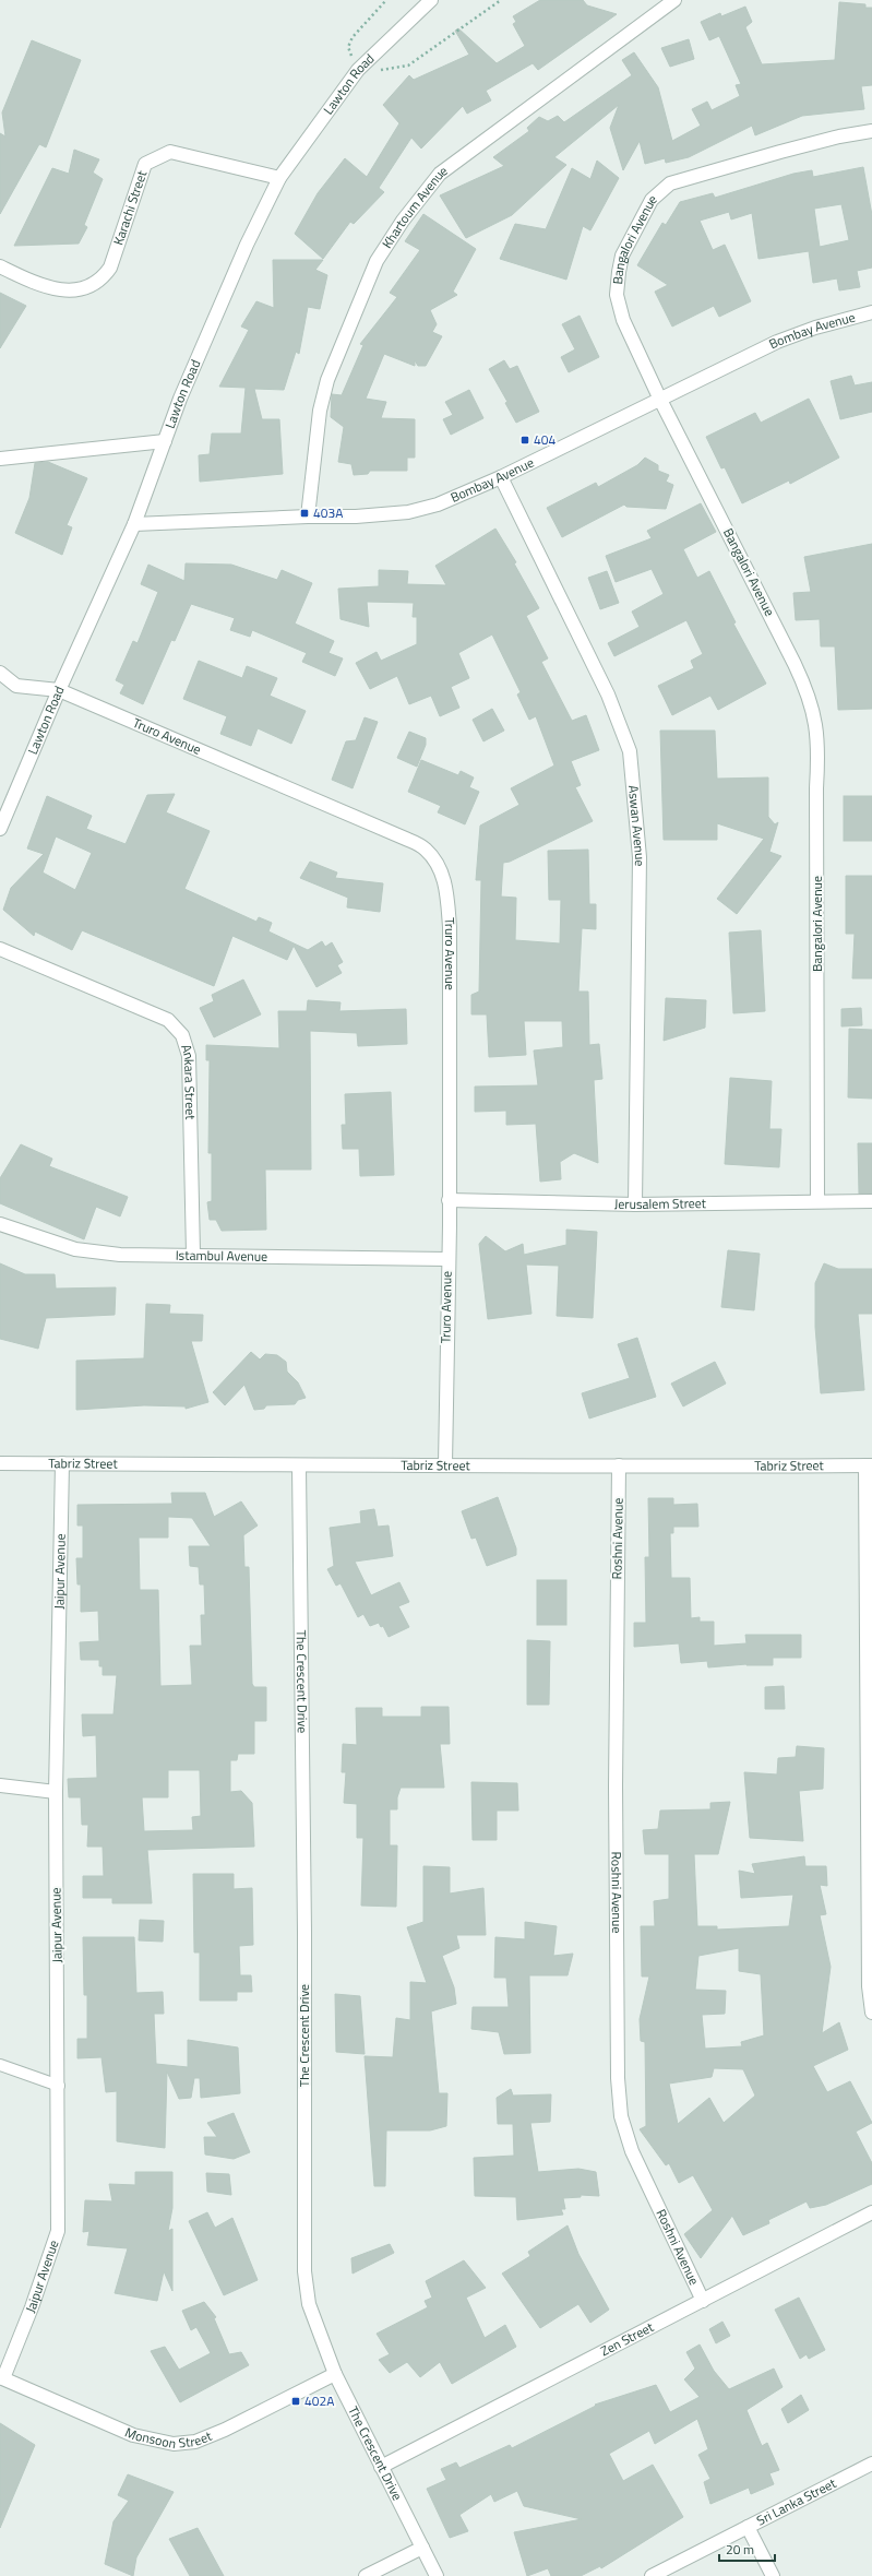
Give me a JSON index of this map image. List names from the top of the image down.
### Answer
{
  "streets": {
    "street": [
      "Lawton Road",
      "Karachi Street",
      "Khartoum Avenue",
      "Bangalori Avenue",
      "Bombay Avenue",
      "Truro Avenue",
      "Aswan Avenue",
      "Ankara Street",
      "Jerusalem Street",
      "Istambul Avenue",
      "Tabriz Street",
      "Roshni Avenue",
      "Jaipur Avenue",
      "The Crescent Drive",
      "Zen Street",
      "Monsoon Street",
      "Sri Lanka Street"
    ]
  },
  "crossings": [
    ["Lawton Road", "Karachi Street"],
    ["Lawton Road", "Bombay Avenue"],
    ["Lawton Road", "Truro Avenue"],
    ["Khartoum Avenue", "Bombay Avenue"],
    ["Bangalori Avenue", "Bombay Avenue"],
    ["Bangalori Avenue", "Jerusalem Street"],
    ["Bombay Avenue", "Aswan Avenue"],
    ["Truro Avenue", "Jerusalem Street"],
    ["Truro Avenue", "Istambul Avenue"],
    ["Truro Avenue", "Tabriz Street"],
    ["Aswan Avenue", "Jerusalem Street"],
    ["Ankara Street", "Istambul Avenue"],
    ["Tabriz Street", "Roshni Avenue"],
    ["Tabriz Street", "Jaipur Avenue"],
    ["Tabriz Street", "The Crescent Drive"],
    ["Roshni Avenue", "Zen Street"],
    ["Jaipur Avenue", "Monsoon Street"],
    ["The Crescent Drive", "Zen Street"],
    ["The Crescent Drive", "Monsoon Street"]
  ],
  "places": {
    "transit": ["404", "403A", "402A"]
  },
  "scale_bar": "20 m"
}
